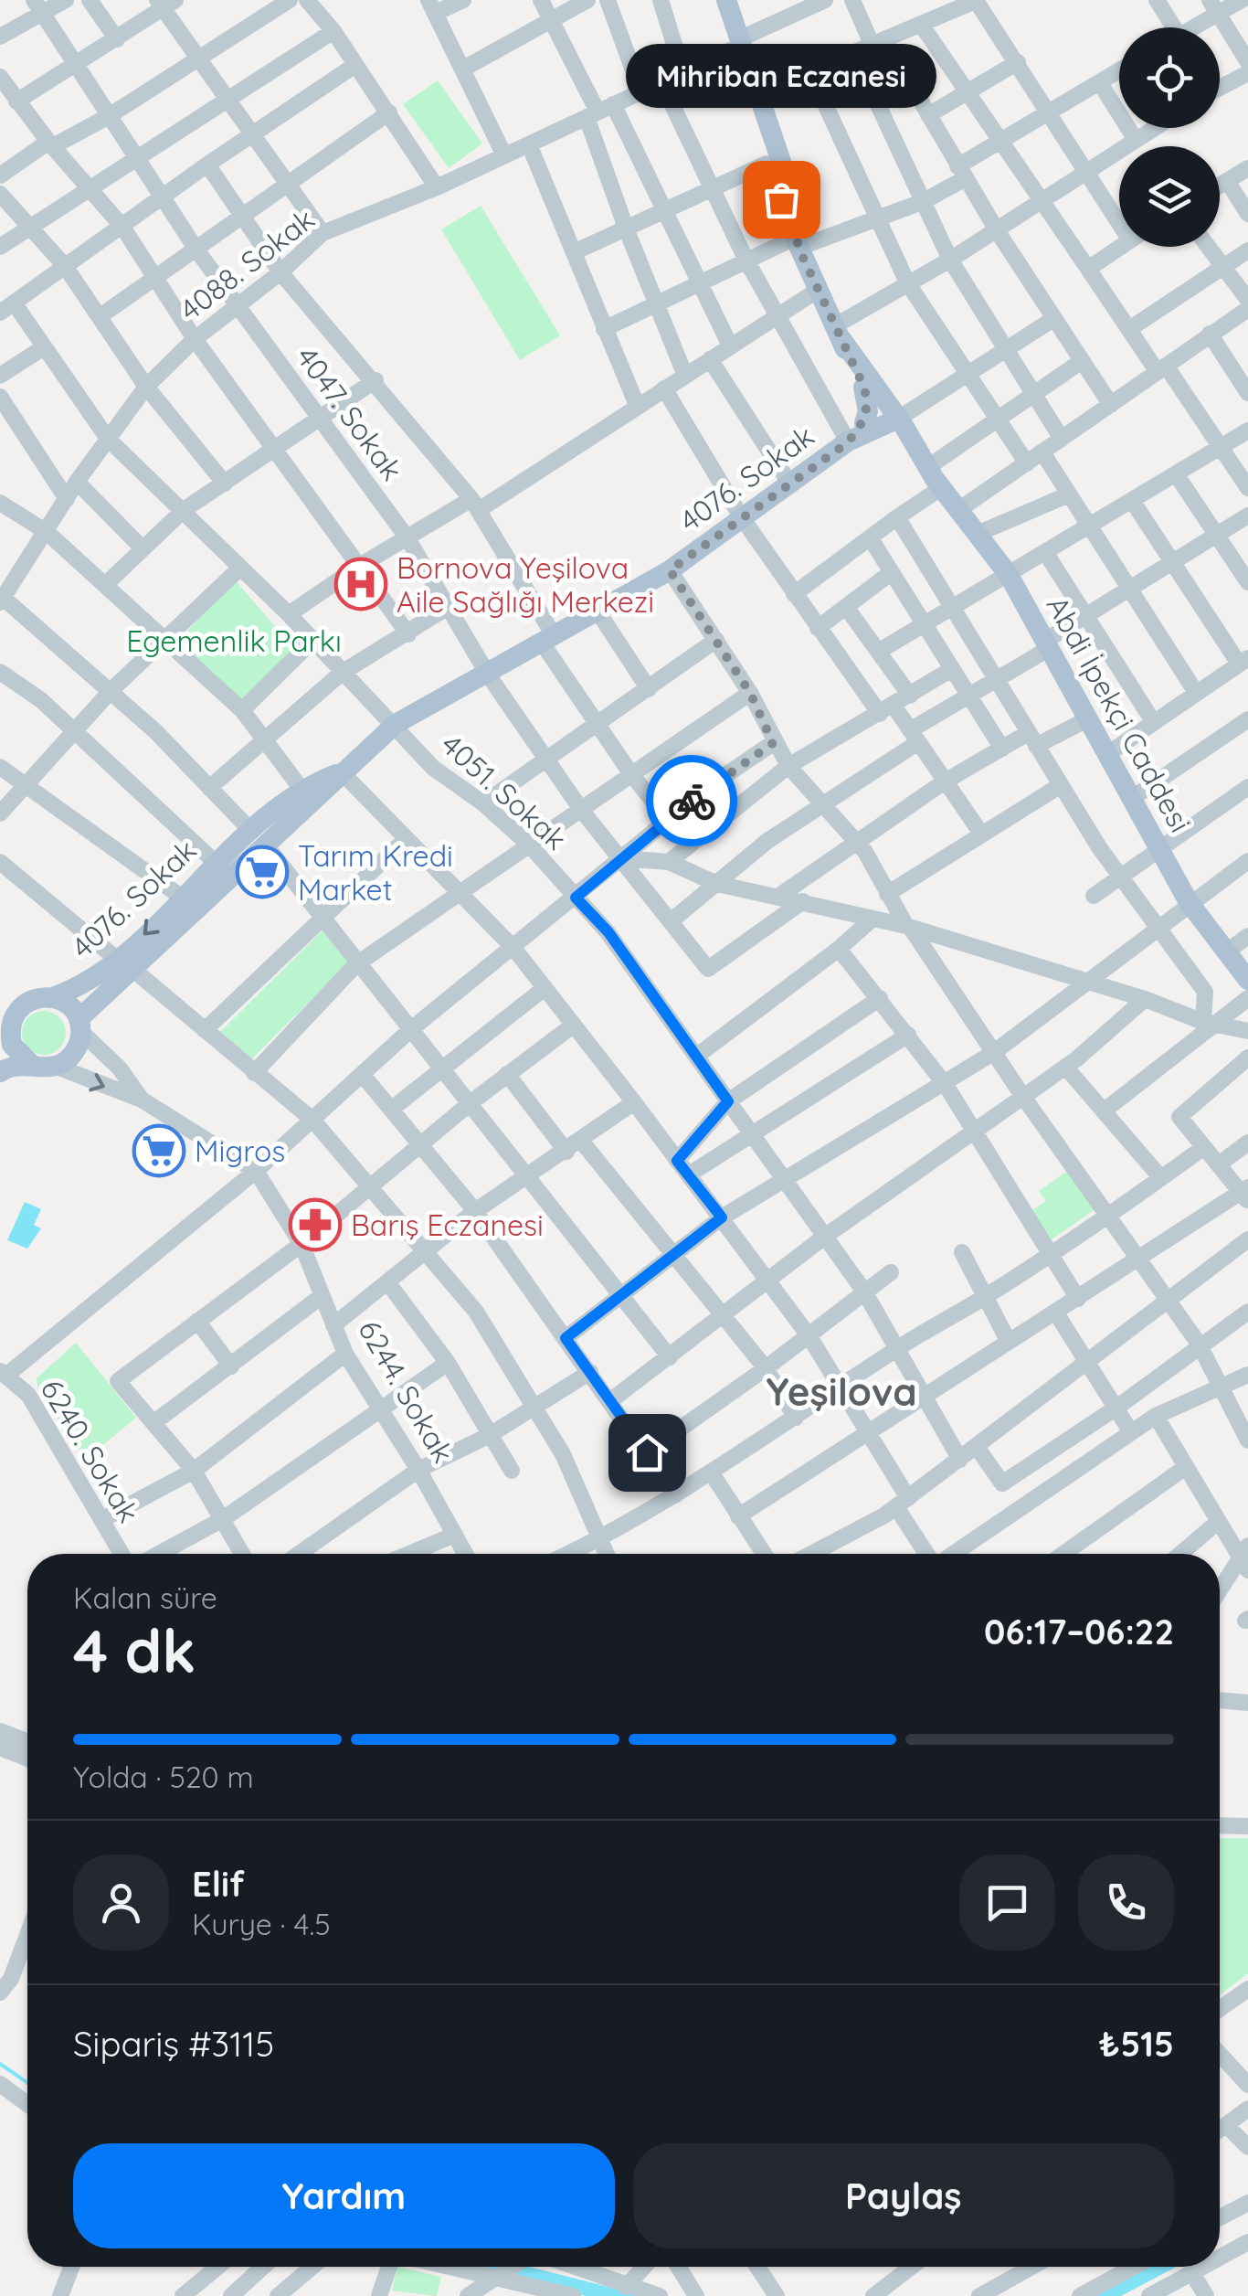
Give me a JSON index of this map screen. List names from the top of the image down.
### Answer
{
  "streets": {
    "main road": ["4076. Sokak", "Abdi İpekçi Caddesi"],
    "street": [
      "4088. Sokak",
      "4047. Sokak",
      "4051. Sokak",
      "6244. Sokak",
      "6240. Sokak"
    ]
  },
  "crossings": [
    ["4088. Sokak", "4047. Sokak"],
    ["4088. Sokak", "Abdi İpekçi Caddesi"],
    ["4088. Sokak", "4051. Sokak"],
    ["4047. Sokak", "4076. Sokak"],
    ["4076. Sokak", "Abdi İpekçi Caddesi"],
    ["4076. Sokak", "4051. Sokak"],
    ["4076. Sokak", "6244. Sokak"]
  ],
  "districts": ["Yeşilova"],
  "parks": ["Egemenlik Parkı"],
  "places": {
    "other": ["Mihriban Eczanesi"],
    "hospital": ["Bornova Yeşilova Aile Sağlığı Merkezi"],
    "supermarket": ["Tarım Kredi Market", "Migros"],
    "pharmacy": ["Barış Eczanesi"]
  },
  "page": {
    "bubble": "Mihriban Eczanesi",
    "heading": ["4 dk", "Kalan süre", "06:17–06:22"],
    "panel": [
      "Elif",
      "Kurye · 4.5",
      "Sipariş #3115",
      "₺515"
    ],
    "bar": "Yolda · 520 m",
    "buttons": ["Yardım", "Paylaş"]
  }
}
